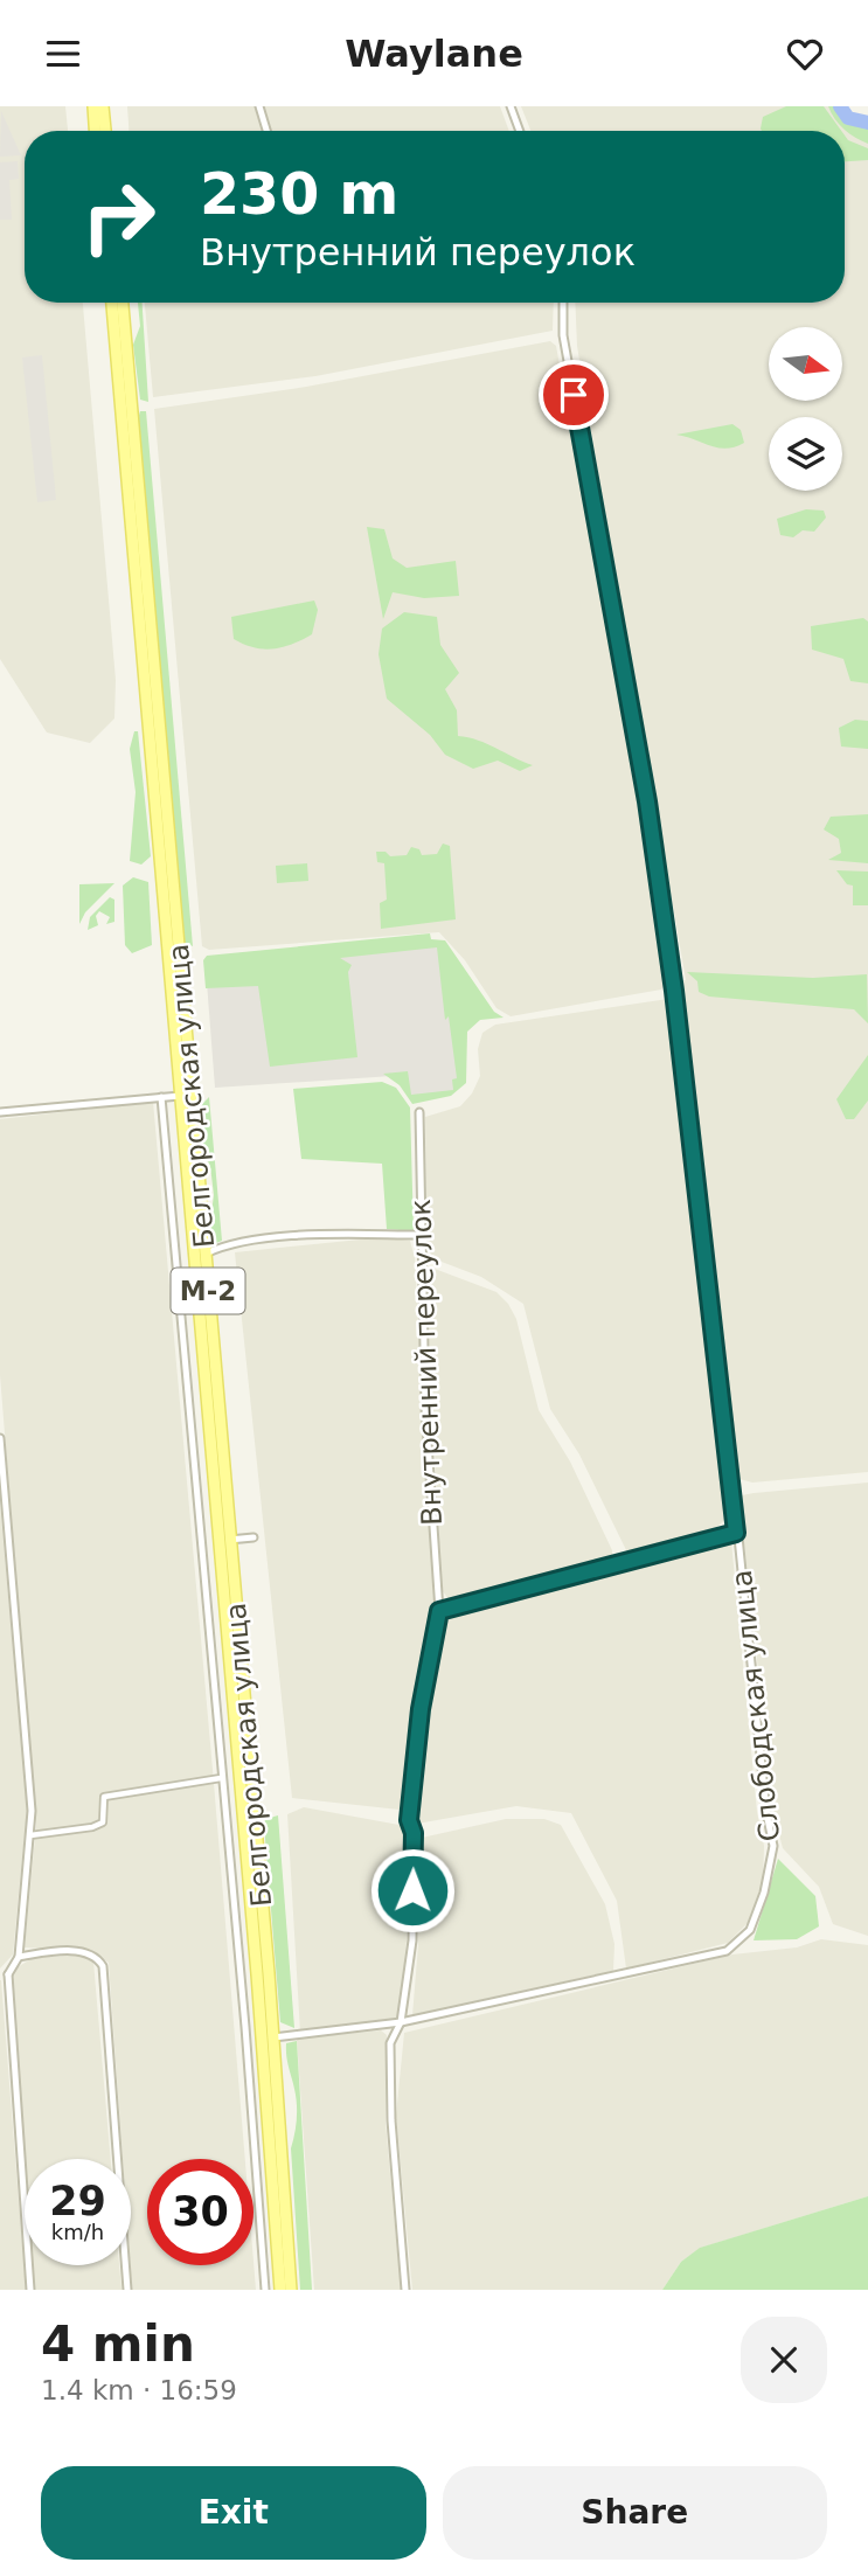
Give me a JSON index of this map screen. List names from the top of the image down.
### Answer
{
  "streets": {
    "main road": ["Белгородская улица", "М-2"],
    "street": ["Внутренний переулок", "Слободская улица"]
  },
  "crossings": [
    ["Белгородская улица", "Слободская улица"],
    ["Внутренний переулок", "Слободская улица"]
  ],
  "north": "right",
  "page": {
    "header": "Waylane",
    "turn": ["230 m", "Внутренний переулок"],
    "speed": "29 km/h",
    "limit": "30",
    "heading": ["4 min", "1.4 km · 16:59"],
    "buttons": ["Exit", "Share"]
  }
}
